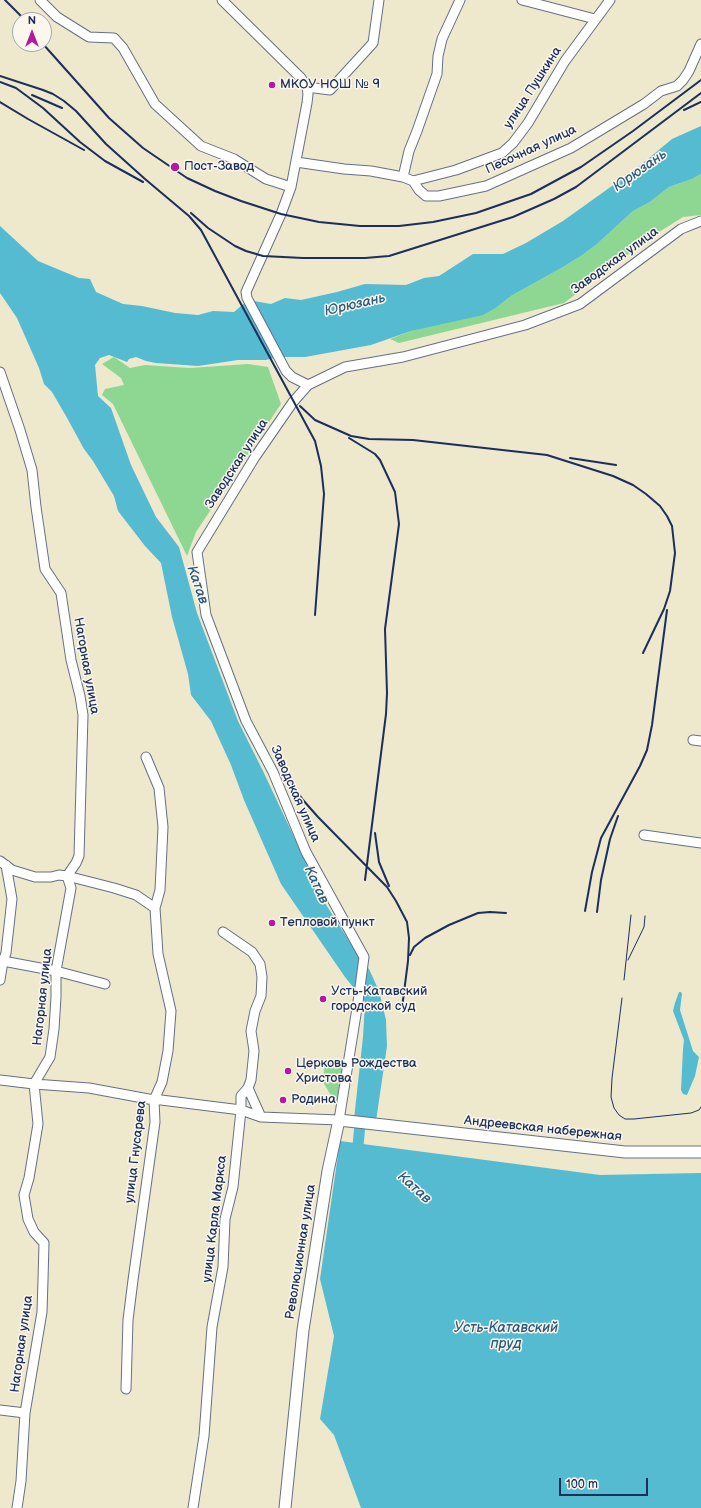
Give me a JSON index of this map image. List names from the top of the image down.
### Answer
{
  "streets": {
    "main road": ["Андреевская набережная", "Революционная улица"],
    "street": [
      "улица Пушкина",
      "Песочная улица",
      "Заводская улица",
      "Нагорная улица",
      "улица Гнусарева",
      "улица Карла Маркса"
    ]
  },
  "crossings": [
    ["улица Пушкина", "Песочная улица"],
    ["Заводская улица", "Революционная улица"],
    ["Андреевская набережная", "Революционная улица"]
  ],
  "water": ["Юрюзань", "Катав", "Усть-Катавский пруд"],
  "places": [
    "МКОУ НОШ № 9",
    "Пост-Завод",
    "Тепловой пункт",
    "Усть-Катавский городской суд",
    "Церковь Рождества Христова",
    "Родина"
  ],
  "scale_bar": "100 m",
  "north": "top"
}
